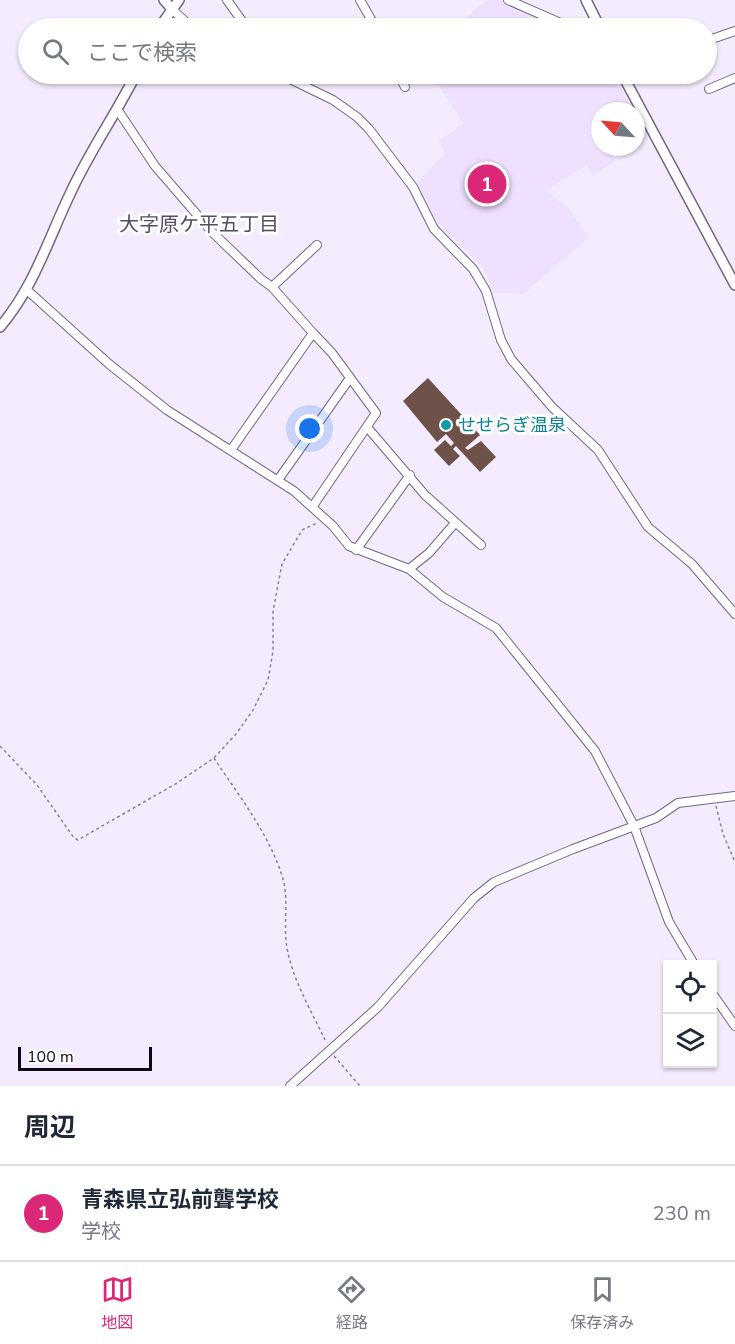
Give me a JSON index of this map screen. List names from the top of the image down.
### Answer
{
  "districts": ["大字原ケ平五丁目"],
  "places": ["せせらぎ温泉"],
  "scale_bar": "100 m",
  "north": "top left",
  "page": {
    "search": "ここで検索",
    "pins": "1",
    "scale": "100 m",
    "heading": "周辺",
    "list": [
      {
        "mark": "1",
        "name": "青森県立弘前聾学校",
        "note": "学校",
        "value": "230 m"
      }
    ],
    "nav": ["地図", "経路", "保存済み"]
  }
}
